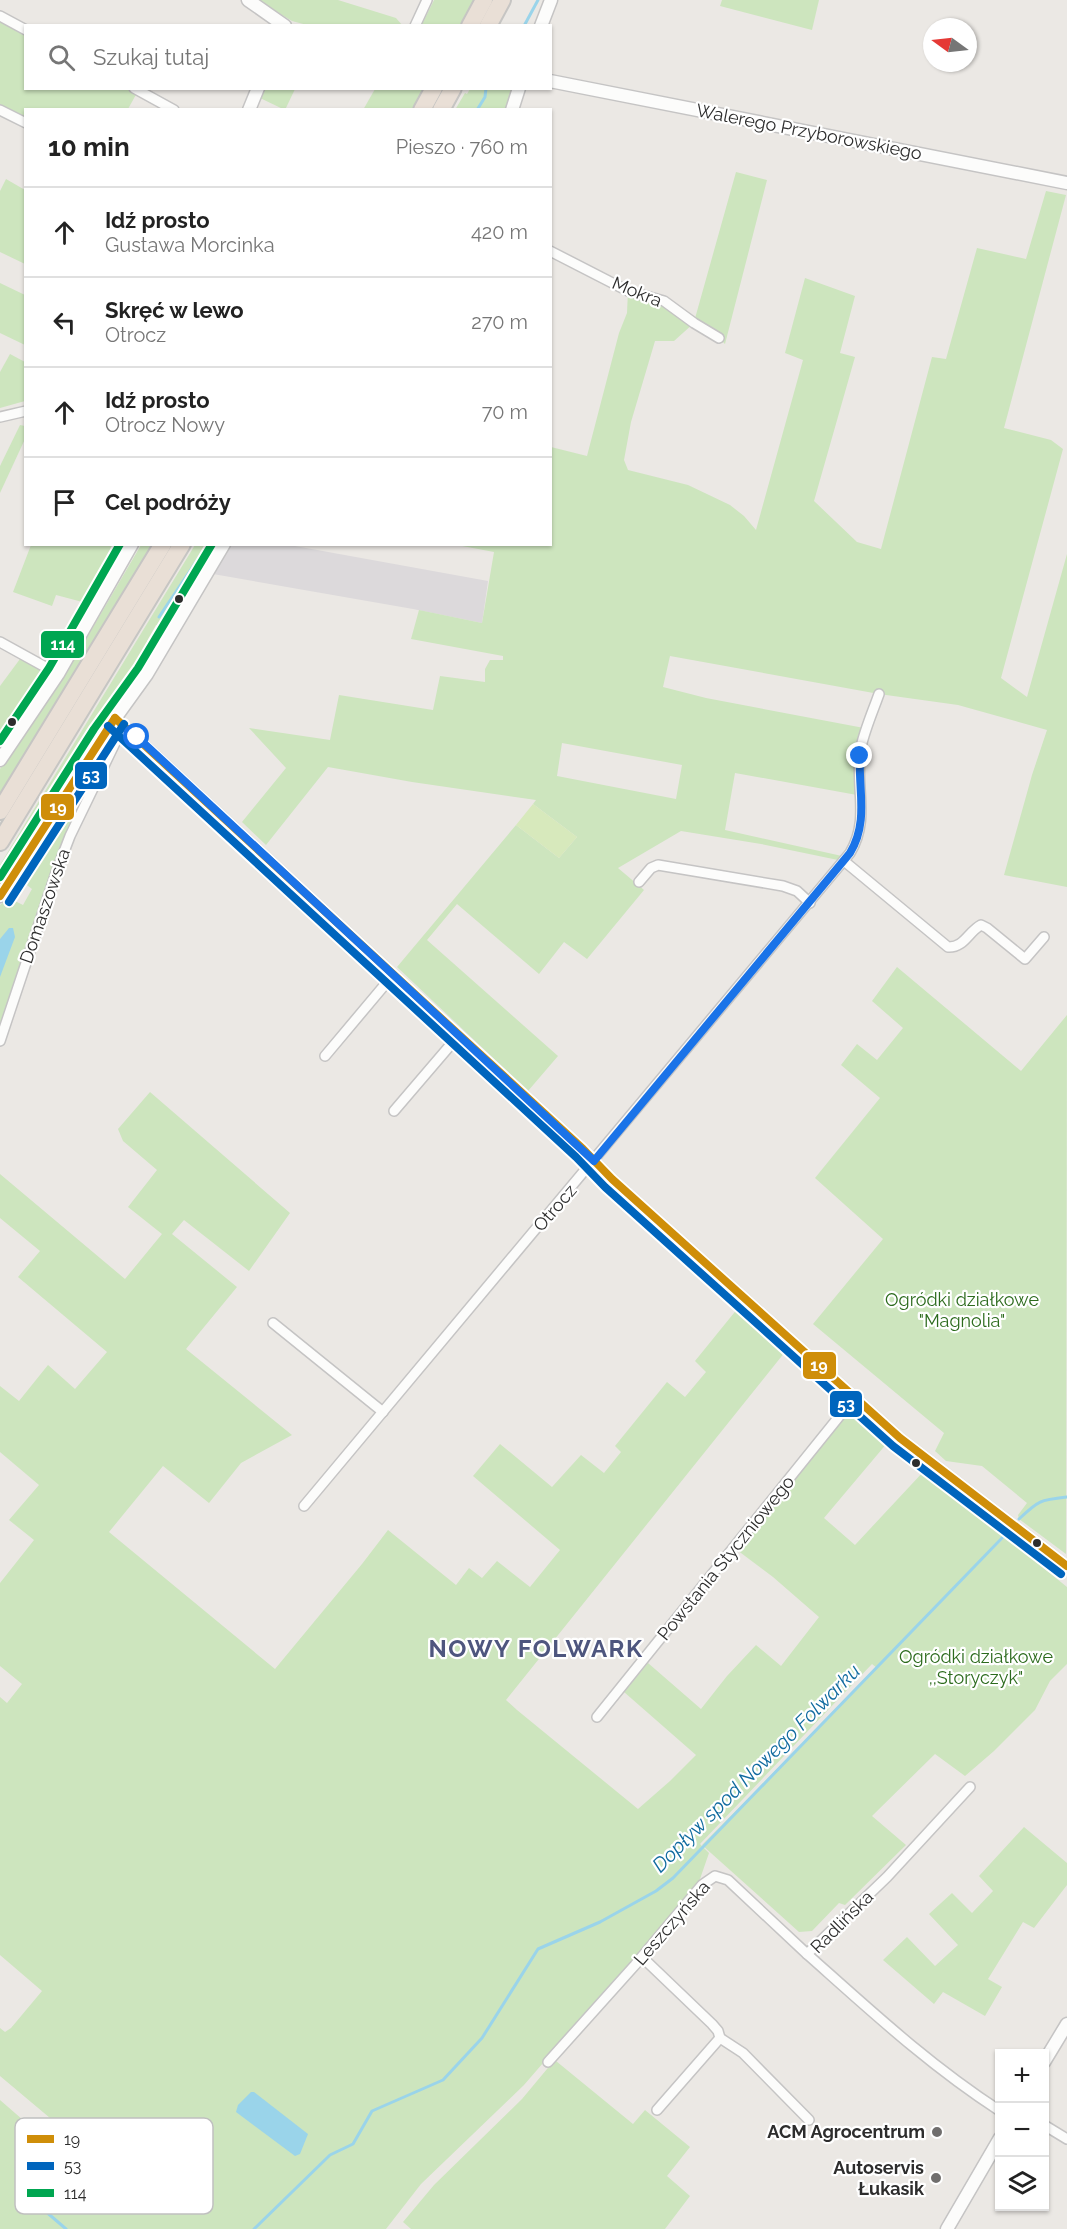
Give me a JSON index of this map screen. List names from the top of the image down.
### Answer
{
  "streets": {
    "street": [
      "Walerego Przyborowskiego",
      "Mokra",
      "Domaszowska",
      "Otrocz",
      "Powstania Styczniowego",
      "Radlińska",
      "Leszczyńska"
    ]
  },
  "crossings": [
    ["Radlińska", "Leszczyńska"]
  ],
  "districts": ["NOWY FOLWARK"],
  "water": ["Dopływ spod Nowego Folwarku"],
  "parks": ["Ogródki działkowe \"Magnolia\"", "Ogródki działkowe ,,Storyczyk\""],
  "places": ["ACM Agrocentrum", "Autoservis Łukasik"],
  "lines": ["transit line 114", "transit line 19", "transit line 53"],
  "legend": ["19", "53", "114"],
  "north": "left",
  "page": {
    "search": "Szukaj tutaj",
    "heading": ["10 min", "Pieszo · 760 m"],
    "list": [
      ["Idź prosto", "Gustawa Morcinka", "420 m"],
      ["Skręć w lewo", "Otrocz", "270 m"],
      ["Idź prosto", "Otrocz Nowy", "70 m"],
      "Cel podróży"
    ],
    "map_buttons": ["+", "−"]
  }
}
